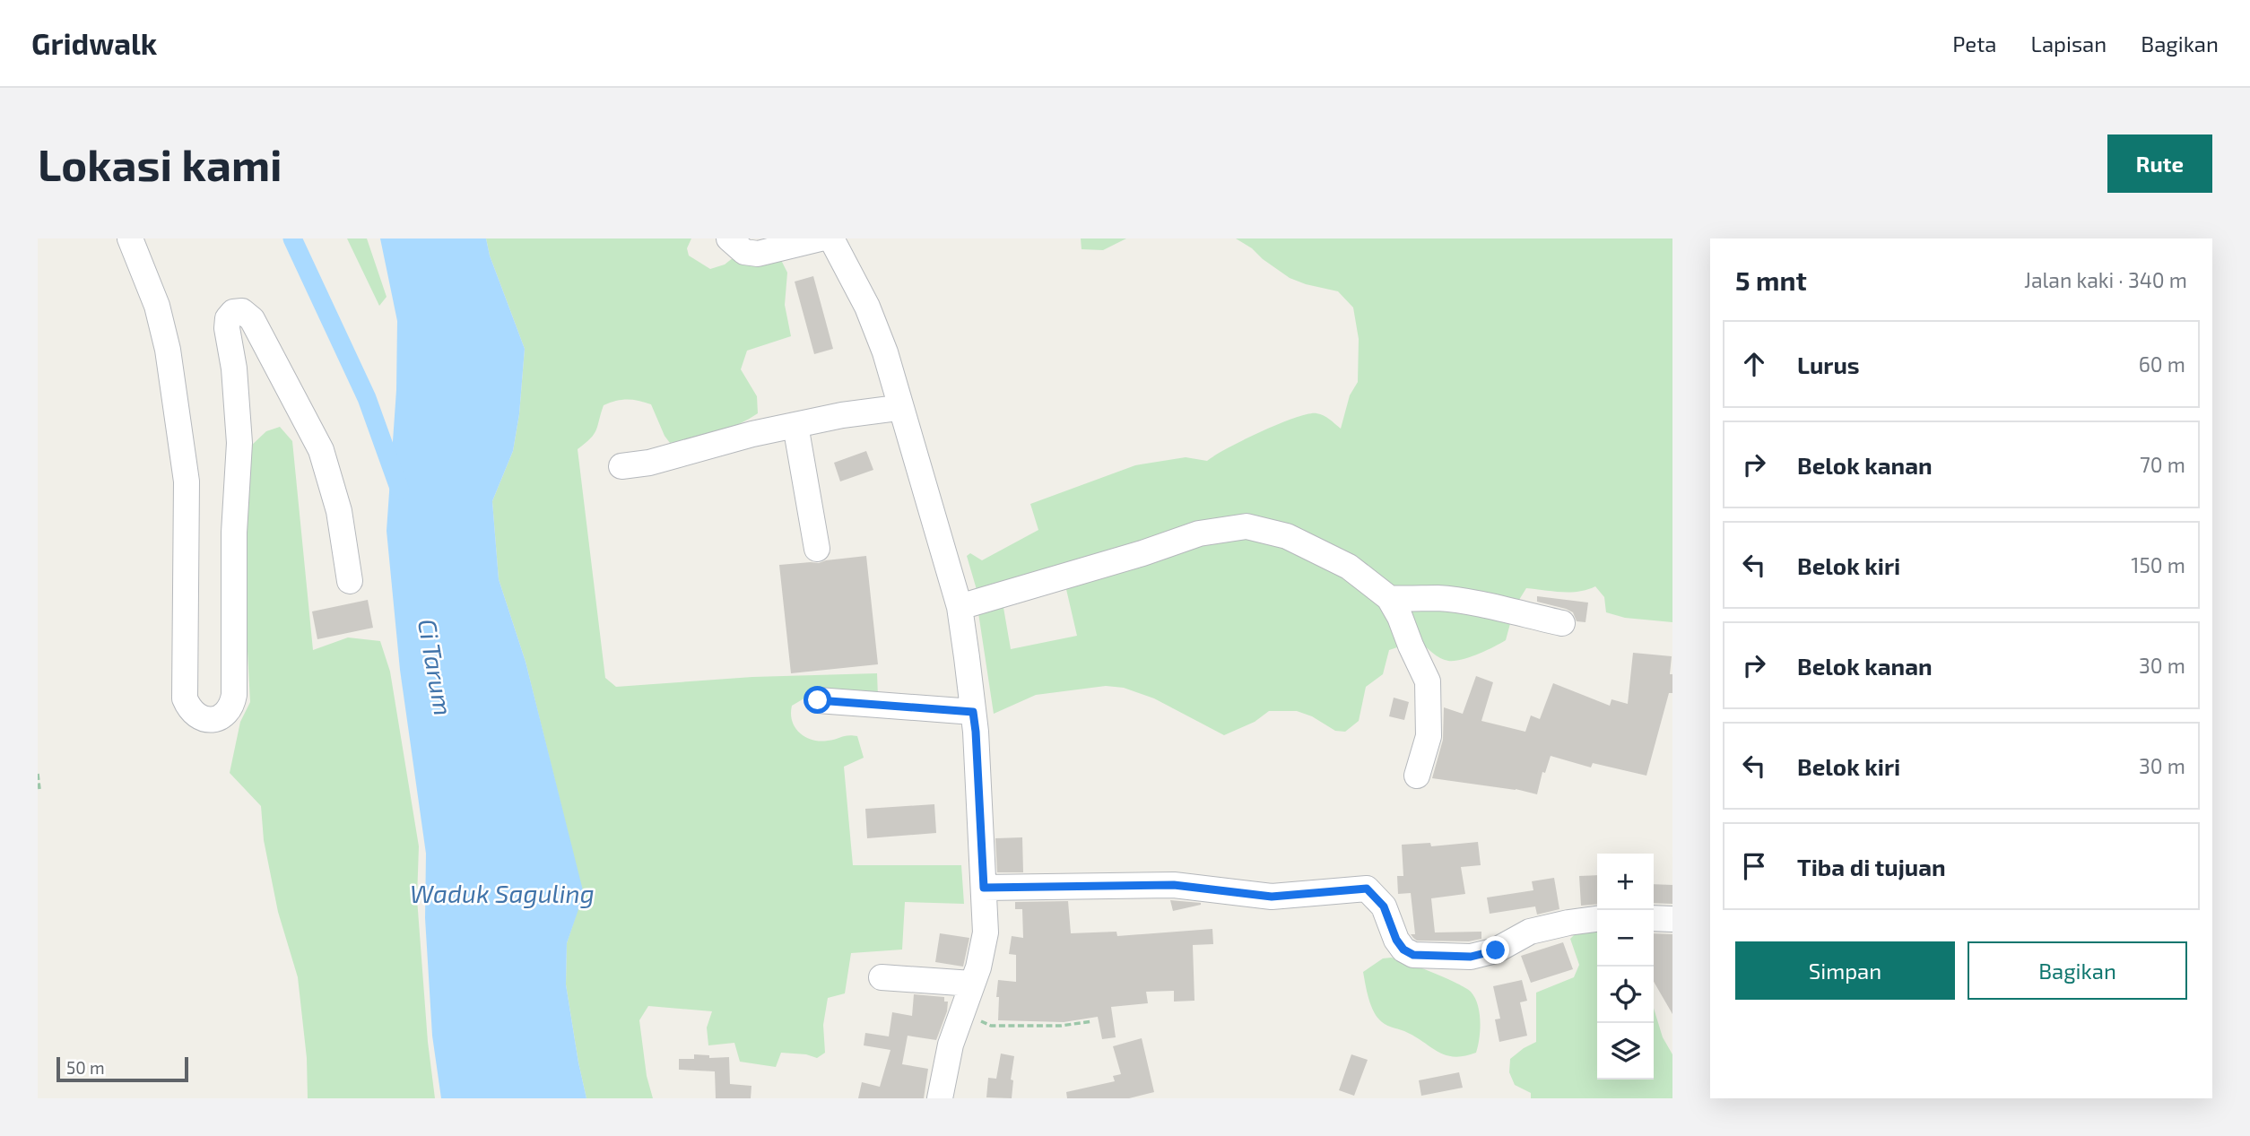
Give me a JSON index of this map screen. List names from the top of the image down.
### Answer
{
  "water": ["Ci Tarum", "Waduk Saguling"],
  "scale_bar": "50 m",
  "page": {
    "header": "Gridwalk",
    "nav": ["Peta", "Lapisan", "Bagikan"],
    "buttons": [
      "Rute",
      ["Simpan", "Bagikan"]
    ],
    "title": "Lokasi kami",
    "heading": ["5 mnt", "Jalan kaki · 340 m"],
    "list": [
      ["Lurus", "60 m"],
      ["Belok kanan", "70 m"],
      ["Belok kiri", "150 m"],
      ["Belok kanan", "30 m"],
      ["Belok kiri", "30 m"],
      "Tiba di tujuan"
    ],
    "map_buttons": ["+", "−"],
    "scale": "50 m"
  }
}
